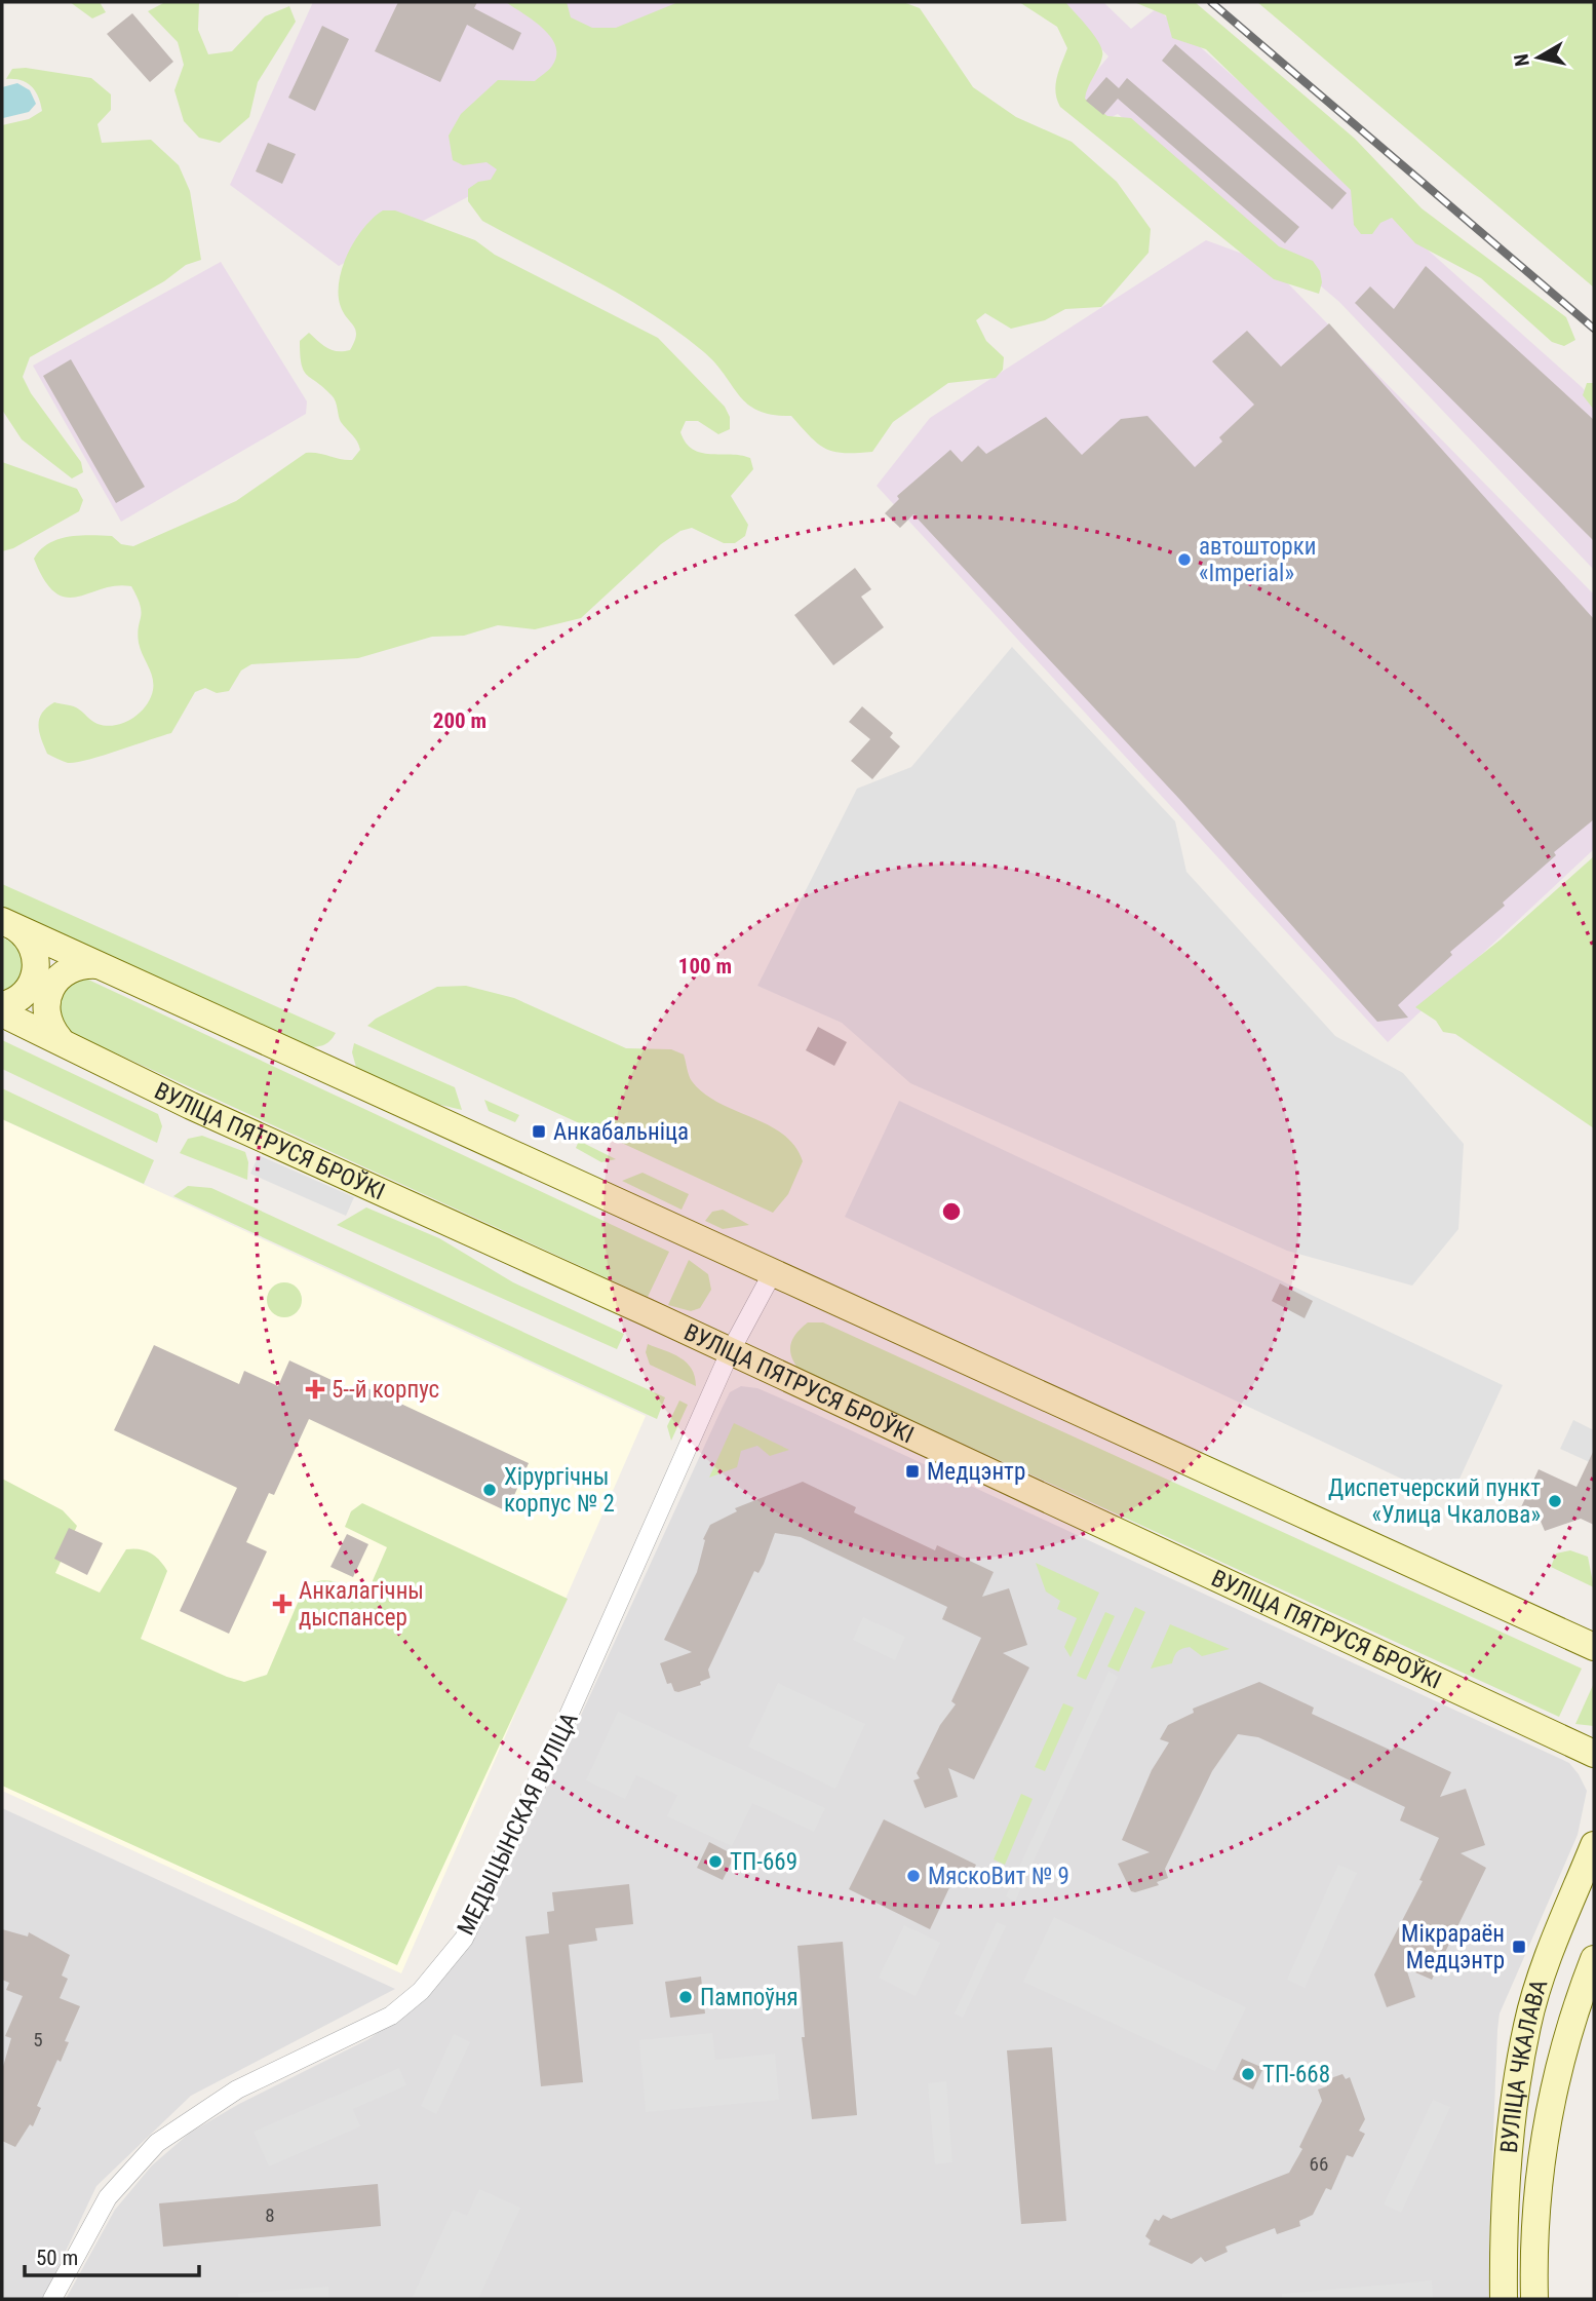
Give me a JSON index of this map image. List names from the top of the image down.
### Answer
{
  "streets": {
    "main road": ["ВУЛІЦА ПЯТРУСЯ БРОЎКІ", "ВУЛІЦА ЧКАЛАВА"],
    "street": ["МЕДЫЦЫНСКАЯ ВУЛІЦА"]
  },
  "crossings": [
    ["ВУЛІЦА ПЯТРУСЯ БРОЎКІ", "МЕДЫЦЫНСКАЯ ВУЛІЦА"]
  ],
  "places": {
    "other": [
      "автошторки «Imperial»",
      "Хірургічны корпус № 2",
      "Диспетчерский пункт «Улица Чкалова»",
      "ТП-669",
      "МяскоВит № 9",
      "Пампоўня",
      "ТП-668"
    ],
    "transit": ["Анкабальніца", "Медцэнтр", "Мікрараён Медцэнтр"],
    "health": ["5--й корпус", "Анкалагічны дыспансер"]
  },
  "house_numbers": ["5", "66", "8"],
  "scale_bar": "50 m",
  "north": "left",
  "rings": ["200 m", "100 m"]
}
